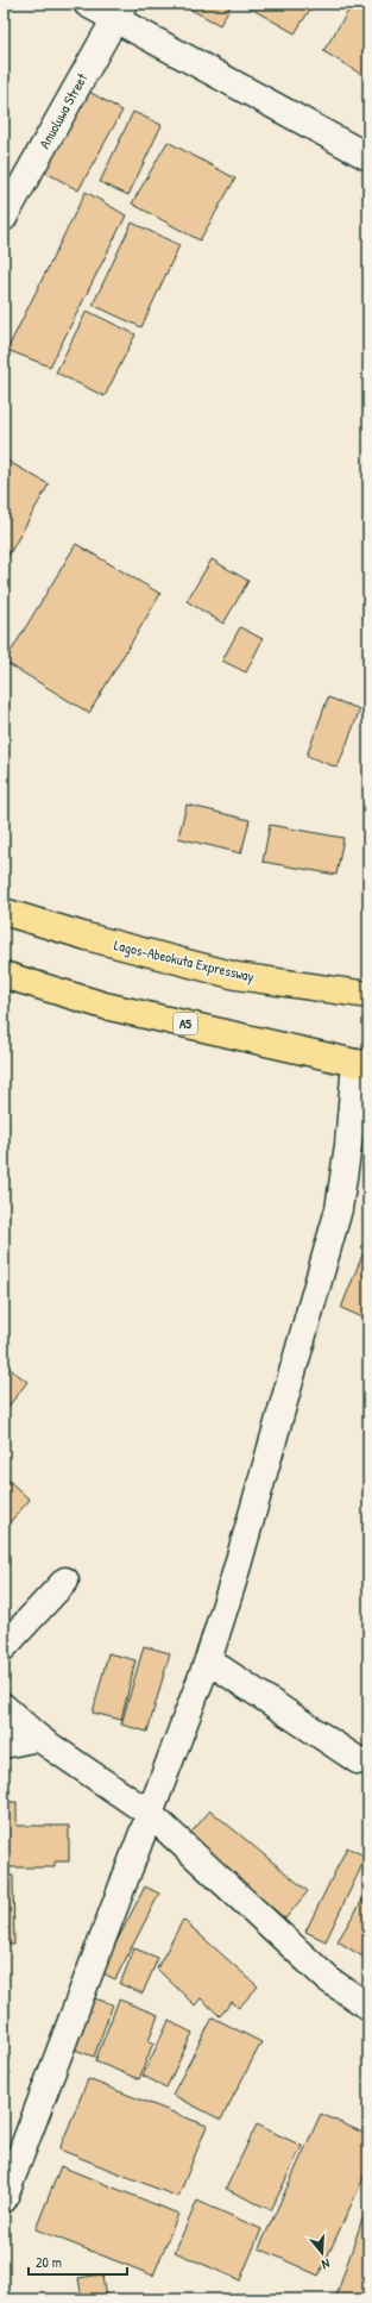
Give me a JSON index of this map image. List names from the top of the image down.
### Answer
{
  "streets": {
    "highway": ["Lagos-Abeokuta Expressway", "A5"],
    "street": ["Anuoluwa Street"]
  },
  "scale_bar": "20 m",
  "north": "bottom"
}
